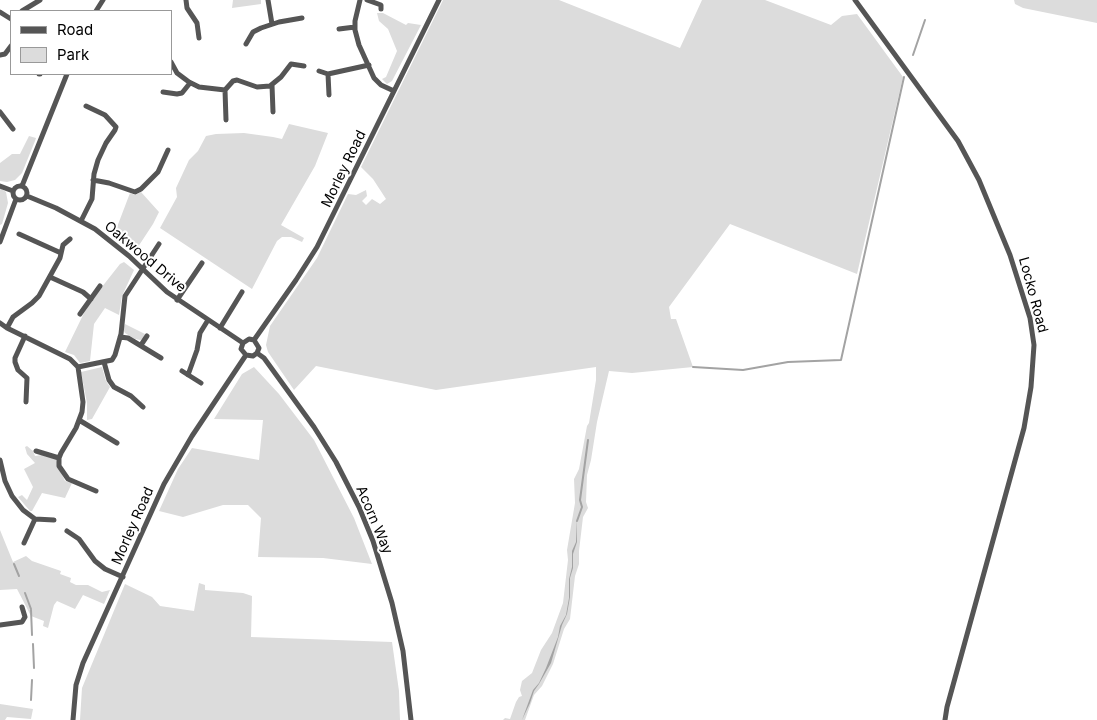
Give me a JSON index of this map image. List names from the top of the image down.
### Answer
{
  "streets": {
    "street": [
      "Morley Road",
      "Oakwood Drive",
      "Locko Road",
      "Acorn Way"
    ]
  },
  "crossings": [
    ["Morley Road", "Oakwood Drive"],
    ["Morley Road", "Acorn Way"],
    ["Oakwood Drive", "Acorn Way"]
  ],
  "legend": ["Road", "Park"]
}
